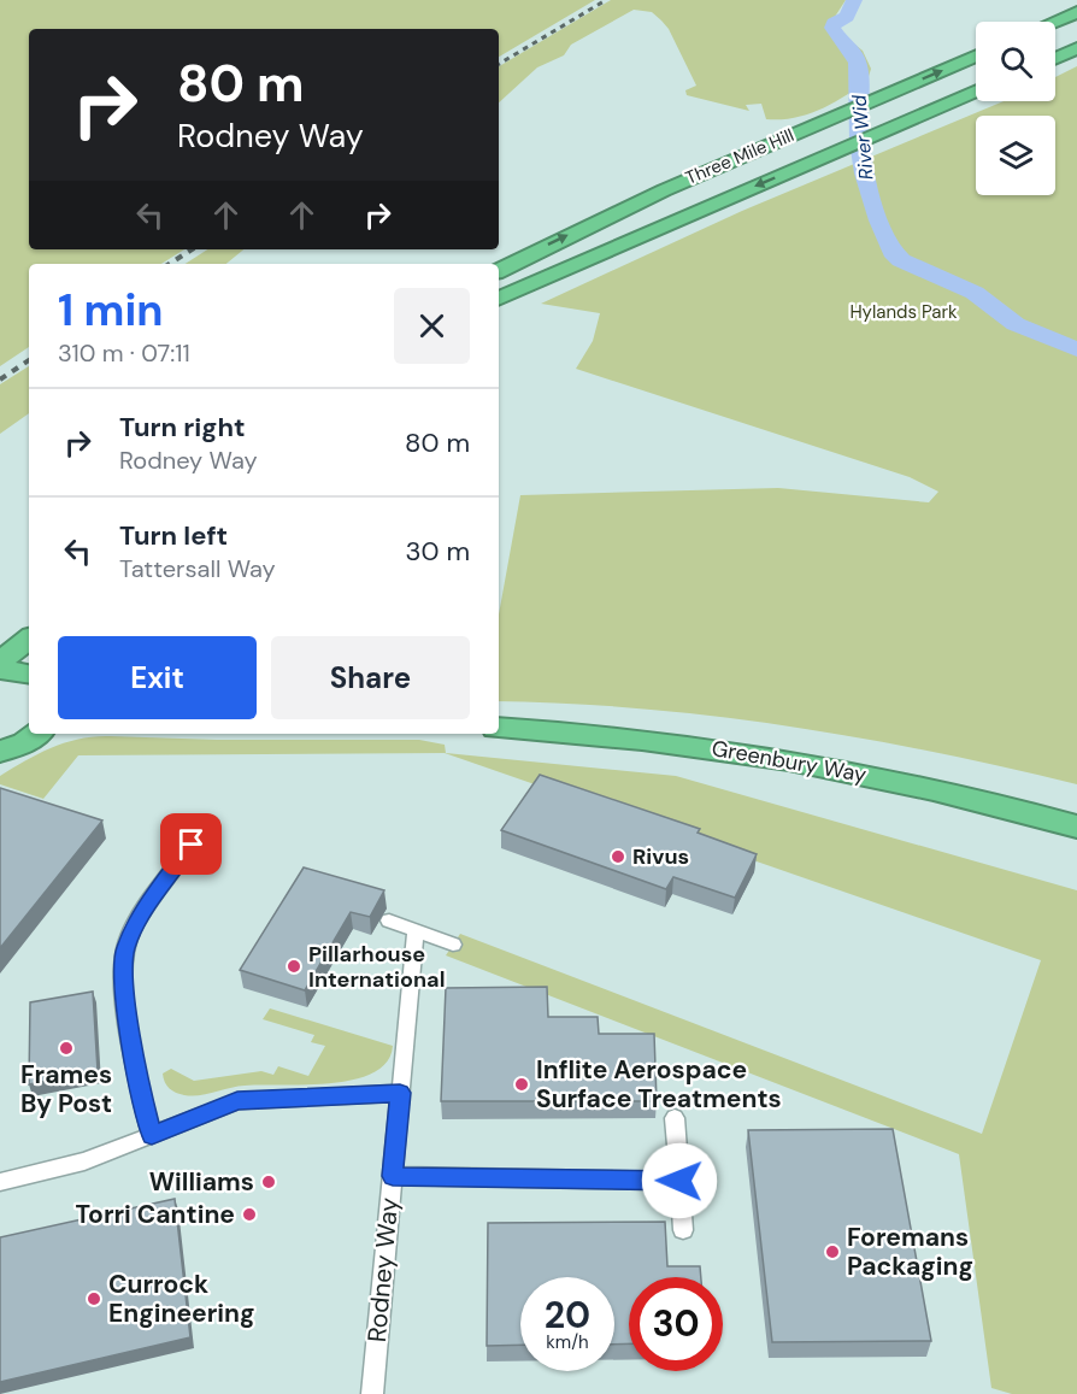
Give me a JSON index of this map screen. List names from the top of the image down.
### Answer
{
  "streets": {
    "highway": ["Three Mile Hill", "Greenbury Way"],
    "street": ["Rodney Way"]
  },
  "water": ["River Wid"],
  "parks": ["Hylands Park"],
  "places": [
    "Rivus",
    "Pillarhouse International",
    "Frames By Post",
    "Inflite Aerospace Surface Treatments",
    "Williams",
    "Torri Cantine",
    "Foremans Packaging",
    "Currock Engineering"
  ],
  "page": {
    "turn": ["80 m", "Rodney Way"],
    "heading": ["1 min", "310 m · 07:11"],
    "list": [
      {
        "name": "Turn right",
        "note": "Rodney Way",
        "value": "80 m"
      },
      {
        "name": "Turn left",
        "note": "Tattersall Way",
        "value": "30 m"
      }
    ],
    "buttons": ["Exit", "Share"],
    "speed": "20 km/h",
    "limit": "30"
  }
}
